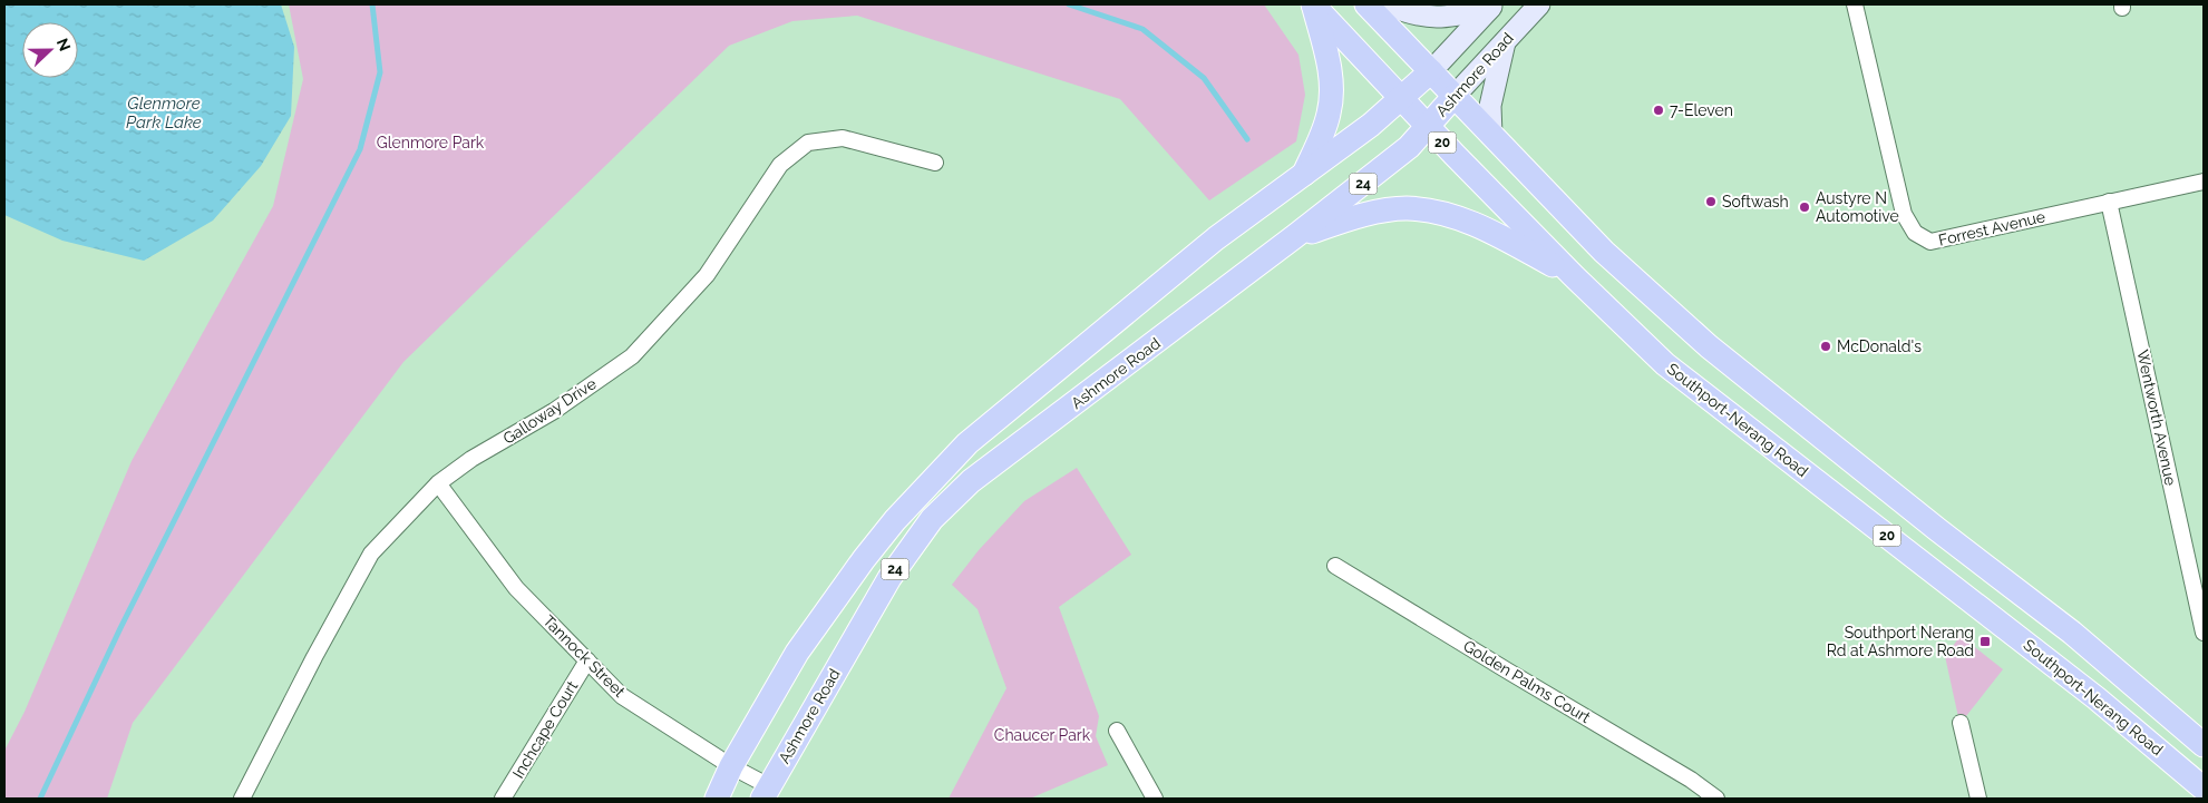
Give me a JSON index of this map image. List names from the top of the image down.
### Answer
{
  "streets": {
    "main road": [
      "Ashmore Road",
      "20",
      "24",
      "Southport-Nerang Road"
    ],
    "street": [
      "Forrest Avenue",
      "Galloway Drive",
      "Wentworth Avenue",
      "Tannock Street",
      "Golden Palms Court",
      "Inchcape Court"
    ]
  },
  "crossings": [
    ["Ashmore Road", "20"],
    ["Ashmore Road", "Southport-Nerang Road"],
    ["Ashmore Road", "Tannock Street"],
    ["20", "24"],
    ["24", "Southport-Nerang Road"],
    ["24", "Tannock Street"],
    ["Forrest Avenue", "Wentworth Avenue"],
    ["Galloway Drive", "Tannock Street"],
    ["Tannock Street", "Inchcape Court"]
  ],
  "water": ["Glenmore Park Lake"],
  "parks": ["Glenmore Park", "Chaucer Park"],
  "places": {
    "other": [
      "7-Eleven",
      "Softwash",
      "Austyre N Automotive",
      "McDonald's"
    ],
    "transit": ["Southport Nerang Rd at Ashmore Road"]
  },
  "north": "right"
}
